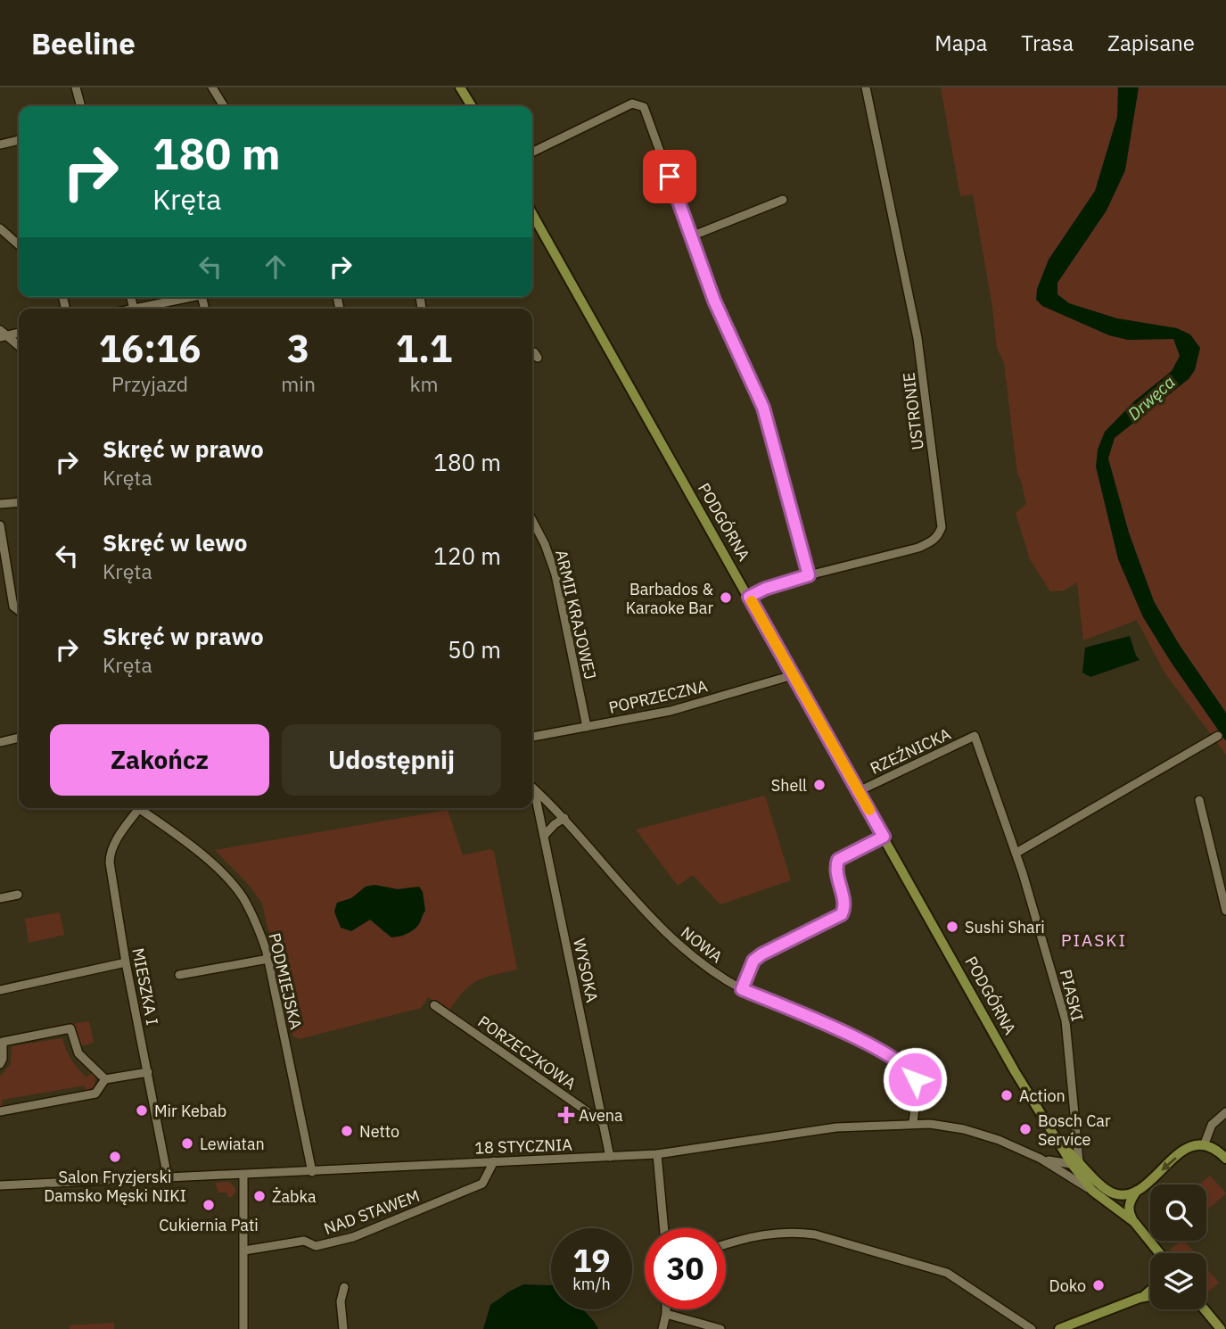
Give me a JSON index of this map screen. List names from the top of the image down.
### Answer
{
  "streets": {
    "main road": ["PODGÓRNA"],
    "street": [
      "USTRONIE",
      "ARMII KRAJOWEJ",
      "POPRZECZNA",
      "RZEŹNICKA",
      "NOWA",
      "WYSOKA",
      "PODMIEJSKA",
      "MIESZKA I",
      "PIASKI",
      "PORZECZKOWA",
      "18 STYCZNIA",
      "NAD STAWEM"
    ]
  },
  "crossings": [
    ["USTRONIE", "PODGÓRNA"],
    ["PODGÓRNA", "POPRZECZNA"],
    ["PODGÓRNA", "RZEŹNICKA"],
    ["PODGÓRNA", "PIASKI"],
    ["PODGÓRNA", "18 STYCZNIA"],
    ["ARMII KRAJOWEJ", "POPRZECZNA"],
    ["RZEŹNICKA", "PIASKI"],
    ["NOWA", "18 STYCZNIA"],
    ["WYSOKA", "PORZECZKOWA"],
    ["WYSOKA", "18 STYCZNIA"],
    ["PODMIEJSKA", "18 STYCZNIA"],
    ["MIESZKA I", "18 STYCZNIA"],
    ["PIASKI", "18 STYCZNIA"],
    ["18 STYCZNIA", "NAD STAWEM"]
  ],
  "districts": ["PIASKI"],
  "water": ["Drwęca"],
  "places": {
    "other": [
      "Barbados & Karaoke Bar",
      "Shell",
      "Sushi Shari",
      "Action",
      "Mir Kebab",
      "Bosch Car Service",
      "Netto",
      "Lewiatan",
      "Salon Fryzjerski Damsko Męski NIKI",
      "Żabka",
      "Cukiernia Pati",
      "Doko"
    ],
    "health": ["Avena"]
  },
  "page": {
    "header": "Beeline",
    "nav": ["Mapa", "Trasa", "Zapisane"],
    "turn": ["180 m", "Kręta"],
    "eta": [
      "16:16",
      "Przyjazd",
      "3",
      "min",
      "1.1",
      "km"
    ],
    "list": [
      {
        "name": "Skręć w prawo",
        "note": "Kręta",
        "value": "180 m"
      },
      {
        "name": "Skręć w lewo",
        "note": "Kręta",
        "value": "120 m"
      },
      {
        "name": "Skręć w prawo",
        "note": "Kręta",
        "value": "50 m"
      }
    ],
    "buttons": ["Zakończ", "Udostępnij"],
    "speed": "19 km/h",
    "limit": "30"
  }
}
